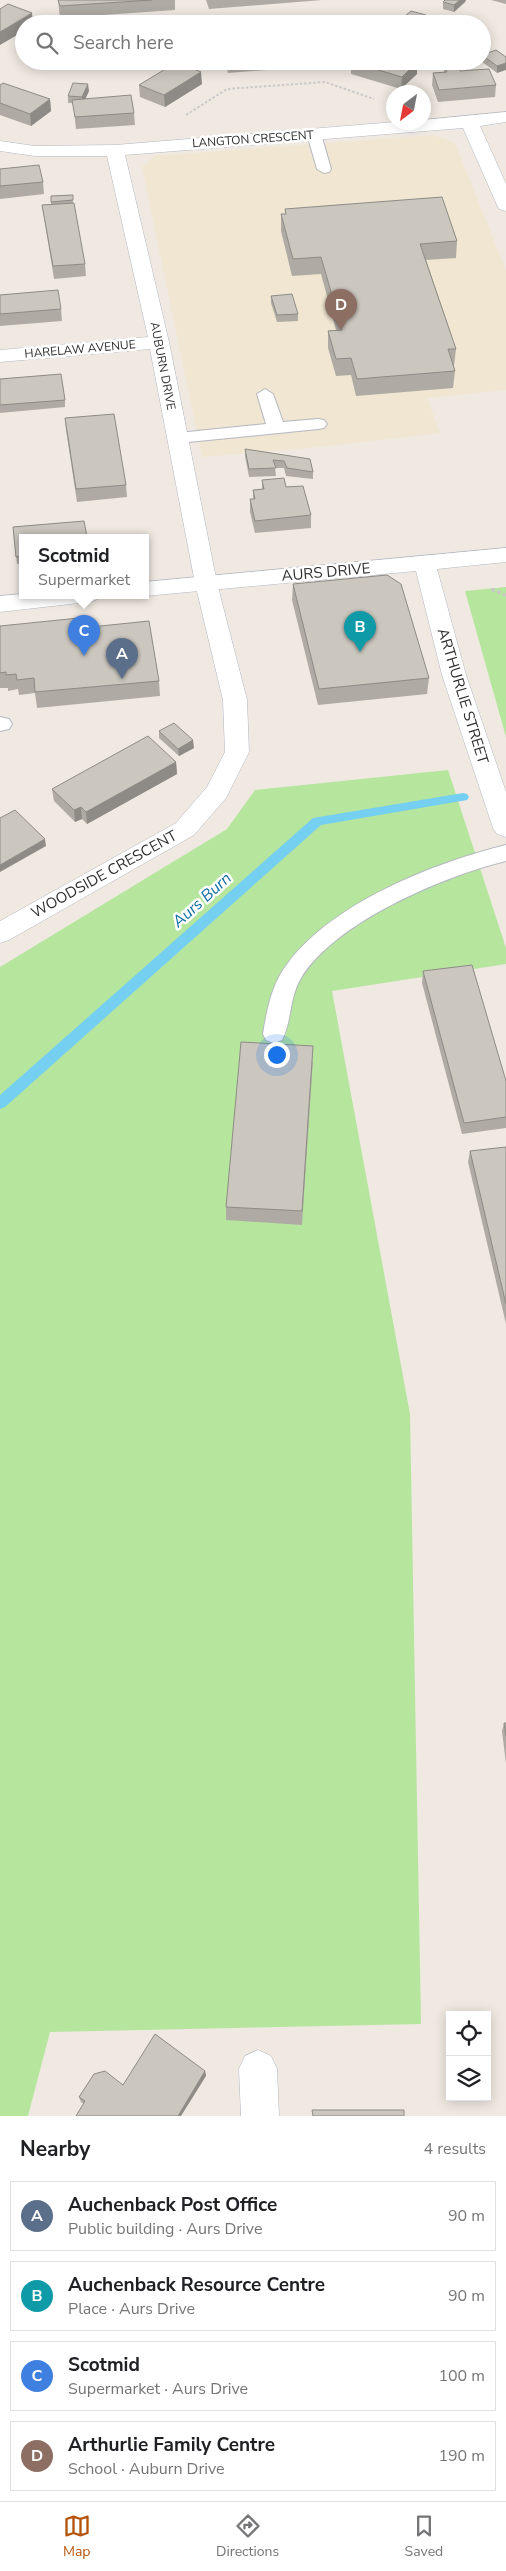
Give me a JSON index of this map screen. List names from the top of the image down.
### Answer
{
  "streets": {
    "street": [
      "LANGTON CRESCENT",
      "HARELAW AVENUE",
      "AUBURN DRIVE",
      "AURS DRIVE",
      "ARTHURLIE STREET",
      "WOODSIDE CRESCENT"
    ]
  },
  "crossings": [
    ["LANGTON CRESCENT", "AUBURN DRIVE"],
    ["HARELAW AVENUE", "AUBURN DRIVE"],
    ["AUBURN DRIVE", "AURS DRIVE"],
    ["AUBURN DRIVE", "WOODSIDE CRESCENT"],
    ["AURS DRIVE", "ARTHURLIE STREET"],
    ["AURS DRIVE", "WOODSIDE CRESCENT"]
  ],
  "water": ["Aurs Burn"],
  "north": "bottom left",
  "page": {
    "search": "Search here",
    "pins": [
      "D",
      "B",
      "C",
      "A"
    ],
    "popup": ["Scotmid", "Supermarket"],
    "heading": ["Nearby", "4 results"],
    "list": [
      {
        "mark": "A",
        "name": "Auchenback Post Office",
        "note": "Public building · Aurs Drive",
        "value": "90 m"
      },
      {
        "mark": "B",
        "name": "Auchenback Resource Centre",
        "note": "Place · Aurs Drive",
        "value": "90 m"
      },
      {
        "mark": "C",
        "name": "Scotmid",
        "note": "Supermarket · Aurs Drive",
        "value": "100 m"
      },
      {
        "mark": "D",
        "name": "Arthurlie Family Centre",
        "note": "School · Auburn Drive",
        "value": "190 m"
      }
    ],
    "nav": ["Map", "Directions", "Saved"]
  }
}
